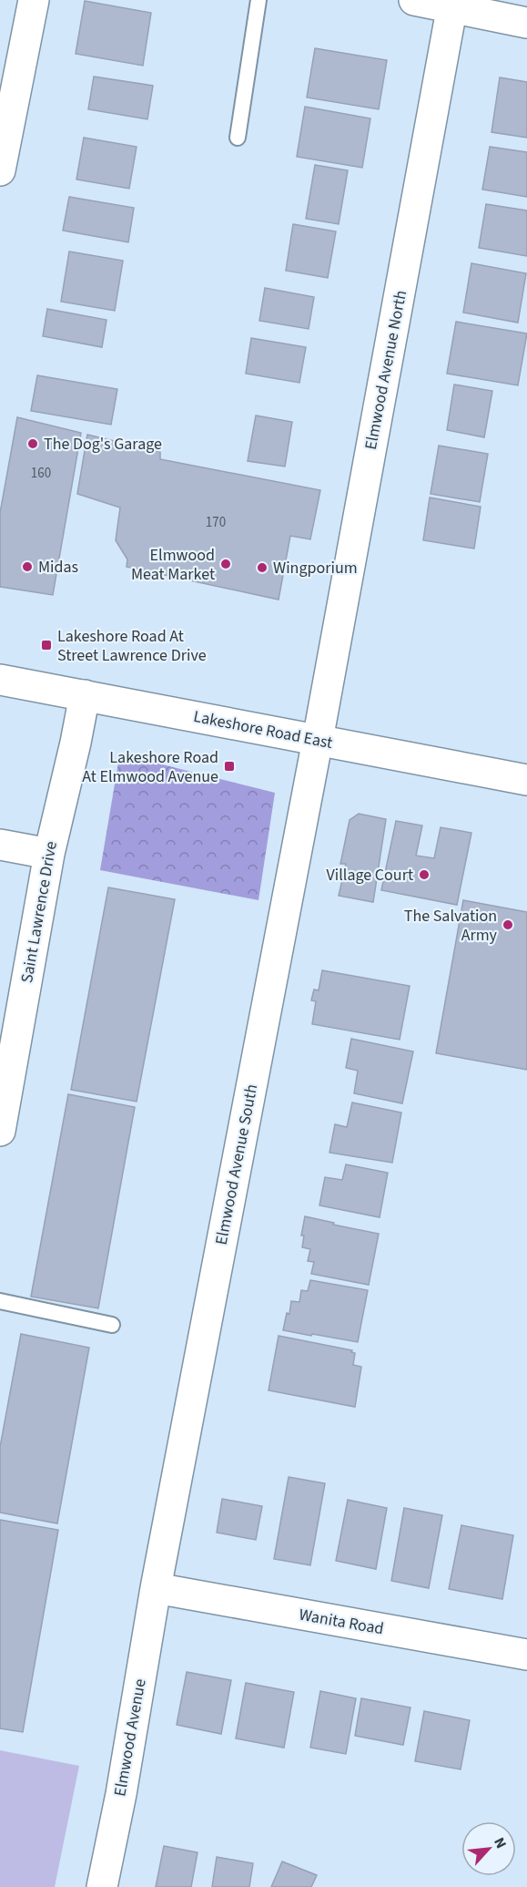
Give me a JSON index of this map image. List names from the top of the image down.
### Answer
{
  "streets": {
    "street": [
      "Elmwood Avenue North",
      "Lakeshore Road East",
      "Saint Lawrence Drive",
      "Elmwood Avenue South",
      "Wanita Road",
      "Elmwood Avenue"
    ]
  },
  "crossings": [
    ["Elmwood Avenue North", "Lakeshore Road East"],
    ["Elmwood Avenue North", "Elmwood Avenue South"],
    ["Lakeshore Road East", "Saint Lawrence Drive"],
    ["Lakeshore Road East", "Elmwood Avenue South"],
    ["Elmwood Avenue South", "Wanita Road"],
    ["Elmwood Avenue South", "Elmwood Avenue"],
    ["Wanita Road", "Elmwood Avenue"]
  ],
  "places": {
    "other": [
      "The Dog's Garage",
      "Elmwood Meat Market",
      "Midas",
      "Wingporium",
      "Village Court",
      "The Salvation Army"
    ],
    "transit": ["Lakeshore Road At Street Lawrence Drive", "Lakeshore Road At Elmwood Avenue"]
  },
  "house_numbers": ["160", "170"],
  "north": "top right"
}
